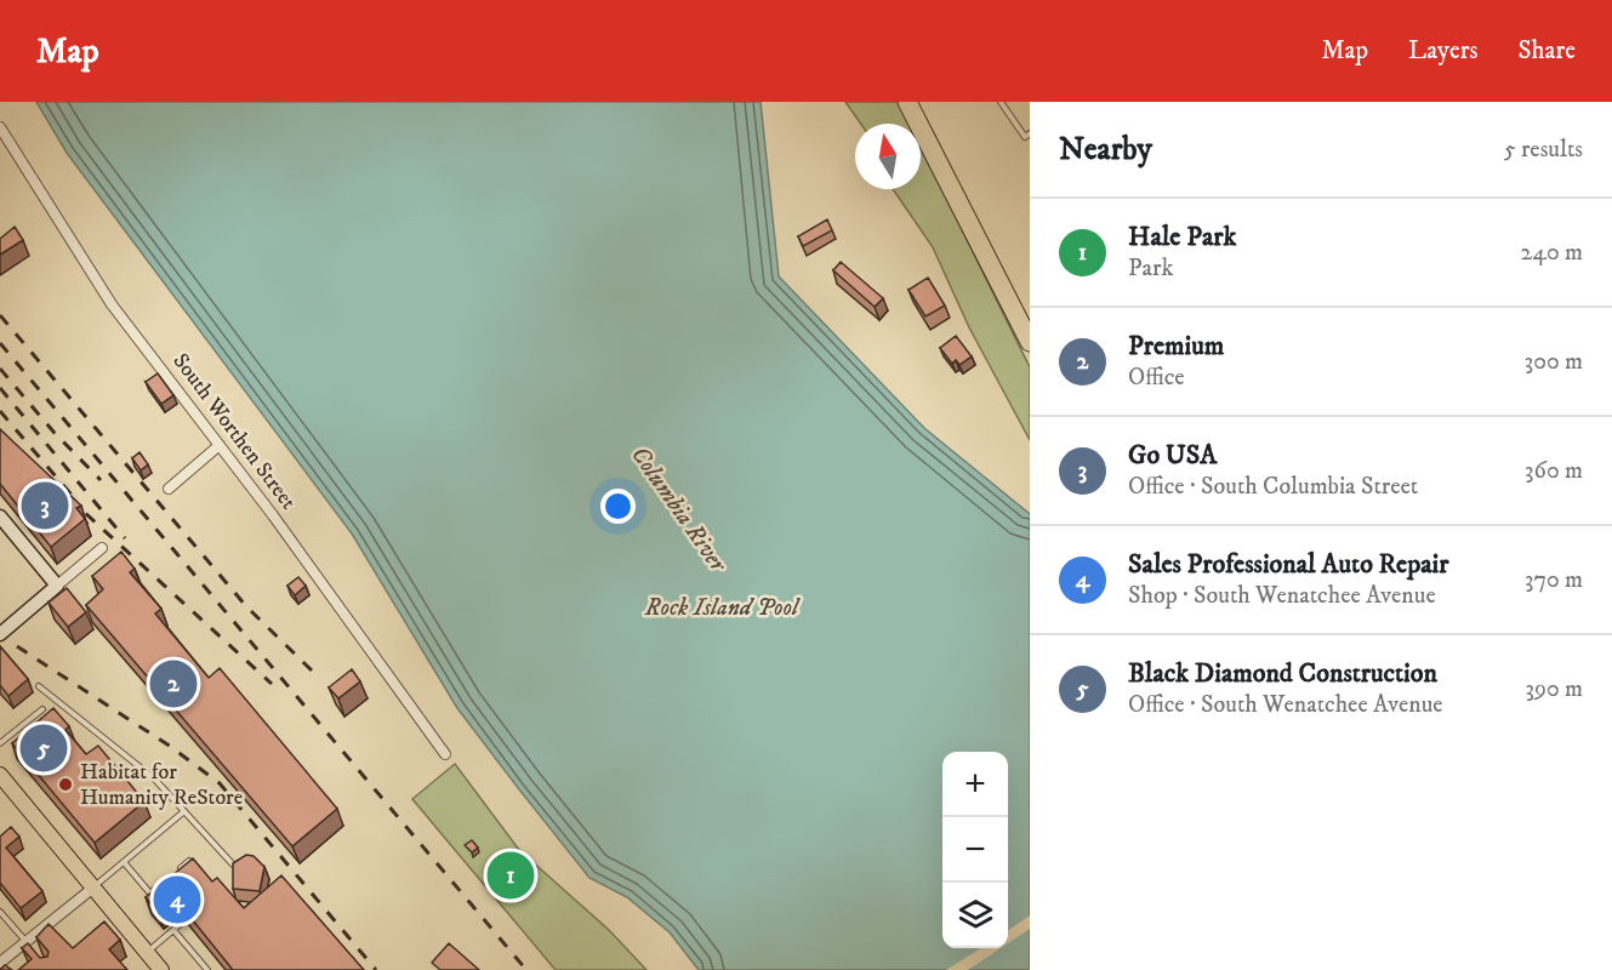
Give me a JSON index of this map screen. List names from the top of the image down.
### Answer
{
  "streets": {
    "street": ["South Worthen Street"]
  },
  "water": ["Columbia River", "Rock Island Pool"],
  "places": ["Habitat for Humanity ReStore"],
  "north": "top",
  "page": {
    "header": "Map",
    "nav": ["Map", "Layers", "Share"],
    "heading": ["Nearby", "5 results"],
    "list": [
      {
        "mark": "1",
        "name": "Hale Park",
        "note": "Park",
        "value": "240 m"
      },
      {
        "mark": "2",
        "name": "Premium",
        "note": "Office",
        "value": "300 m"
      },
      {
        "mark": "3",
        "name": "Go USA",
        "note": "Office · South Columbia Street",
        "value": "360 m"
      },
      {
        "mark": "4",
        "name": "Sales Professional Auto Repair",
        "note": "Shop · South Wenatchee Avenue",
        "value": "370 m"
      },
      {
        "mark": "5",
        "name": "Black Diamond Construction",
        "note": "Office · South Wenatchee Avenue",
        "value": "390 m"
      }
    ],
    "pins": [
      "3",
      "2",
      "5",
      "1",
      "4"
    ],
    "map_buttons": ["+", "−"]
  }
}
